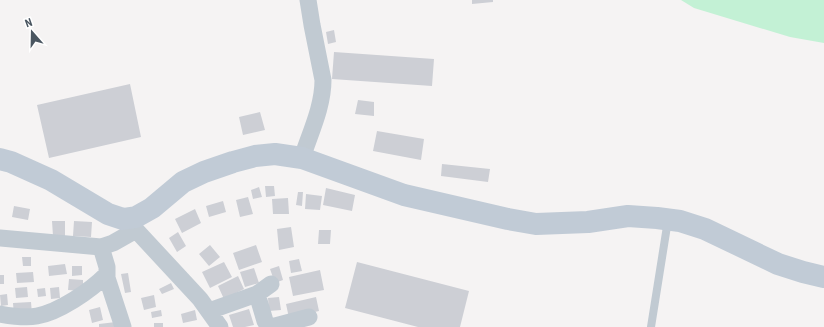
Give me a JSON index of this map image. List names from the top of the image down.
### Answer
{
  "north": "top"
}
